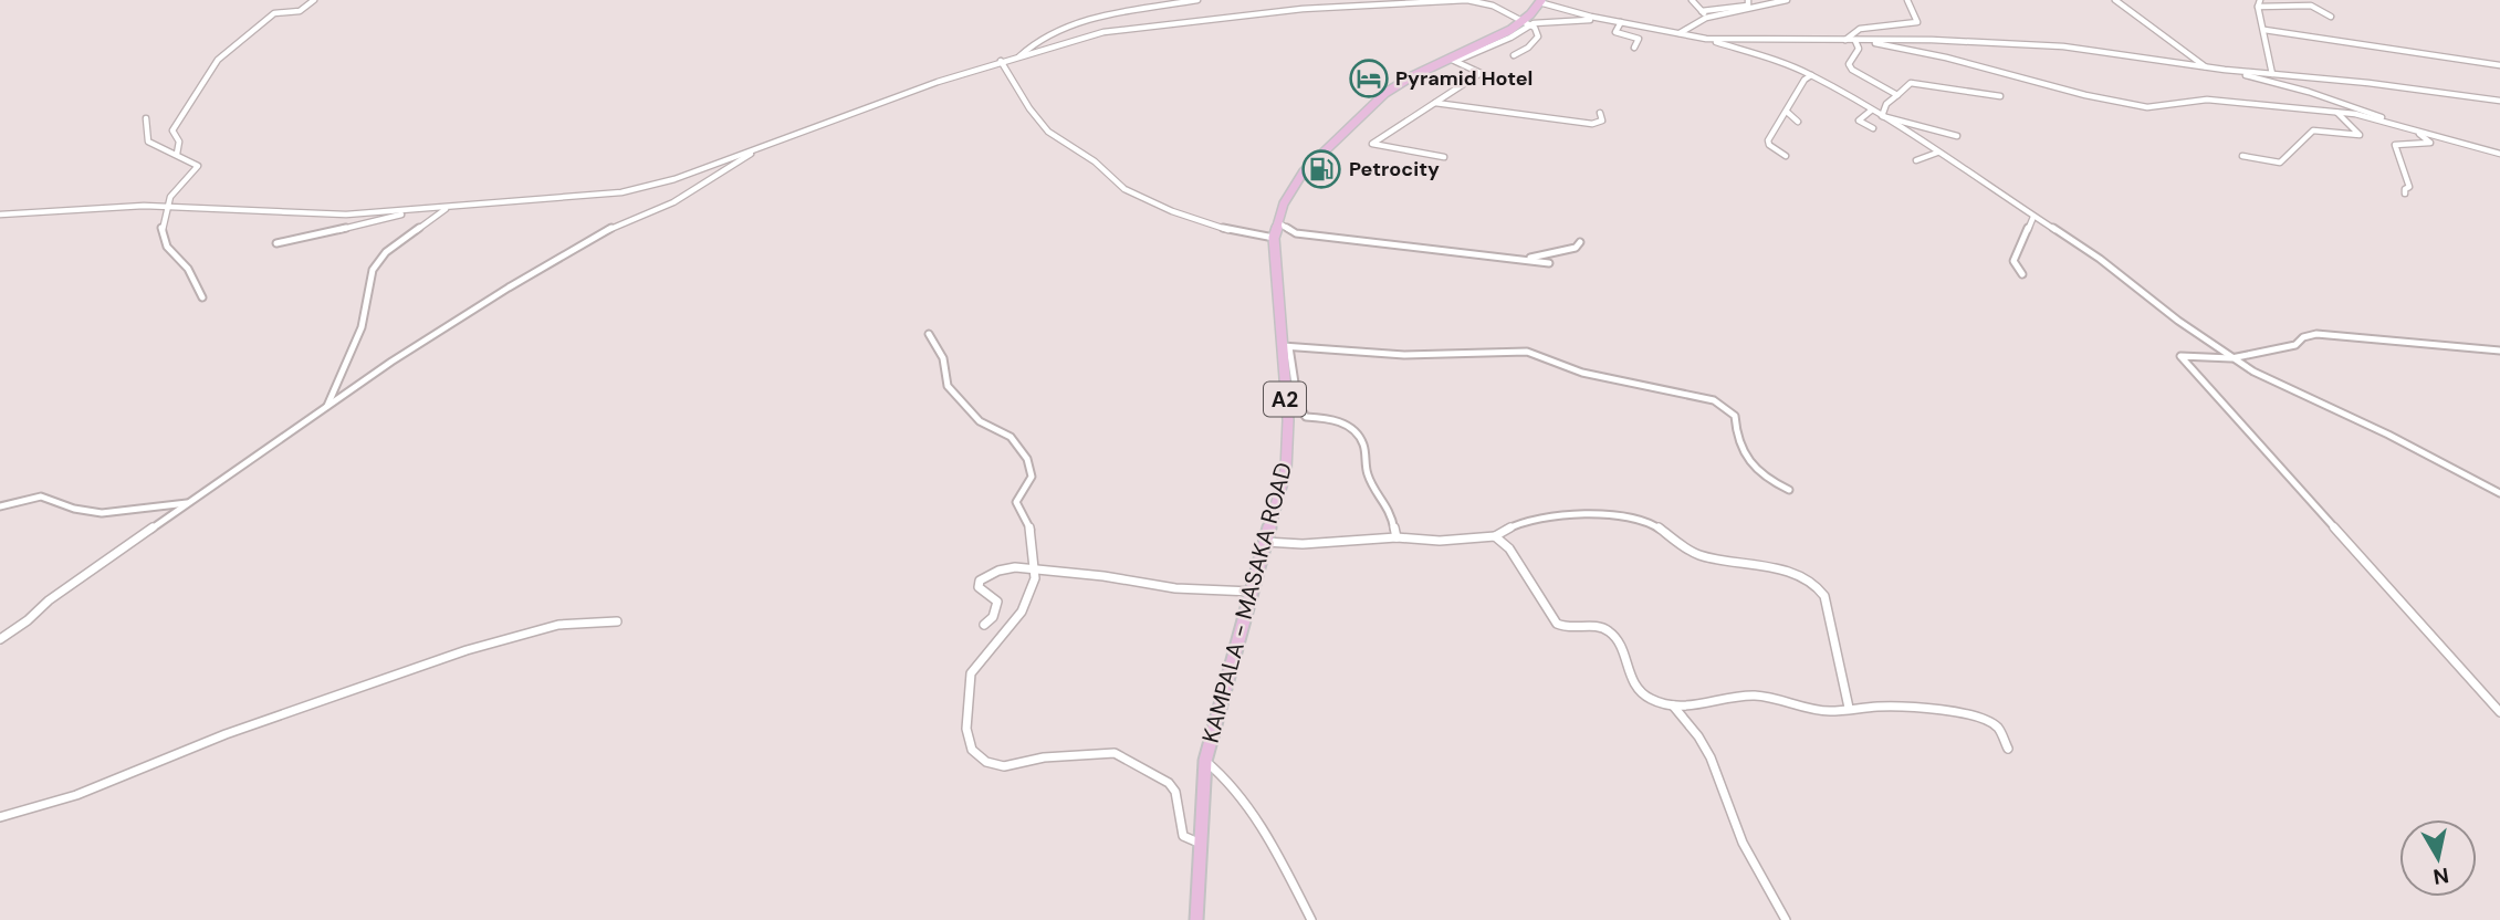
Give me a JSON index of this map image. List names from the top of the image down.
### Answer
{
  "streets": {
    "main road": ["A2", "KAMPALA - MASAKA ROAD"]
  },
  "places": {
    "hotel": ["Pyramid Hotel"],
    "fuel station": ["Petrocity"]
  },
  "north": "bottom"
}
